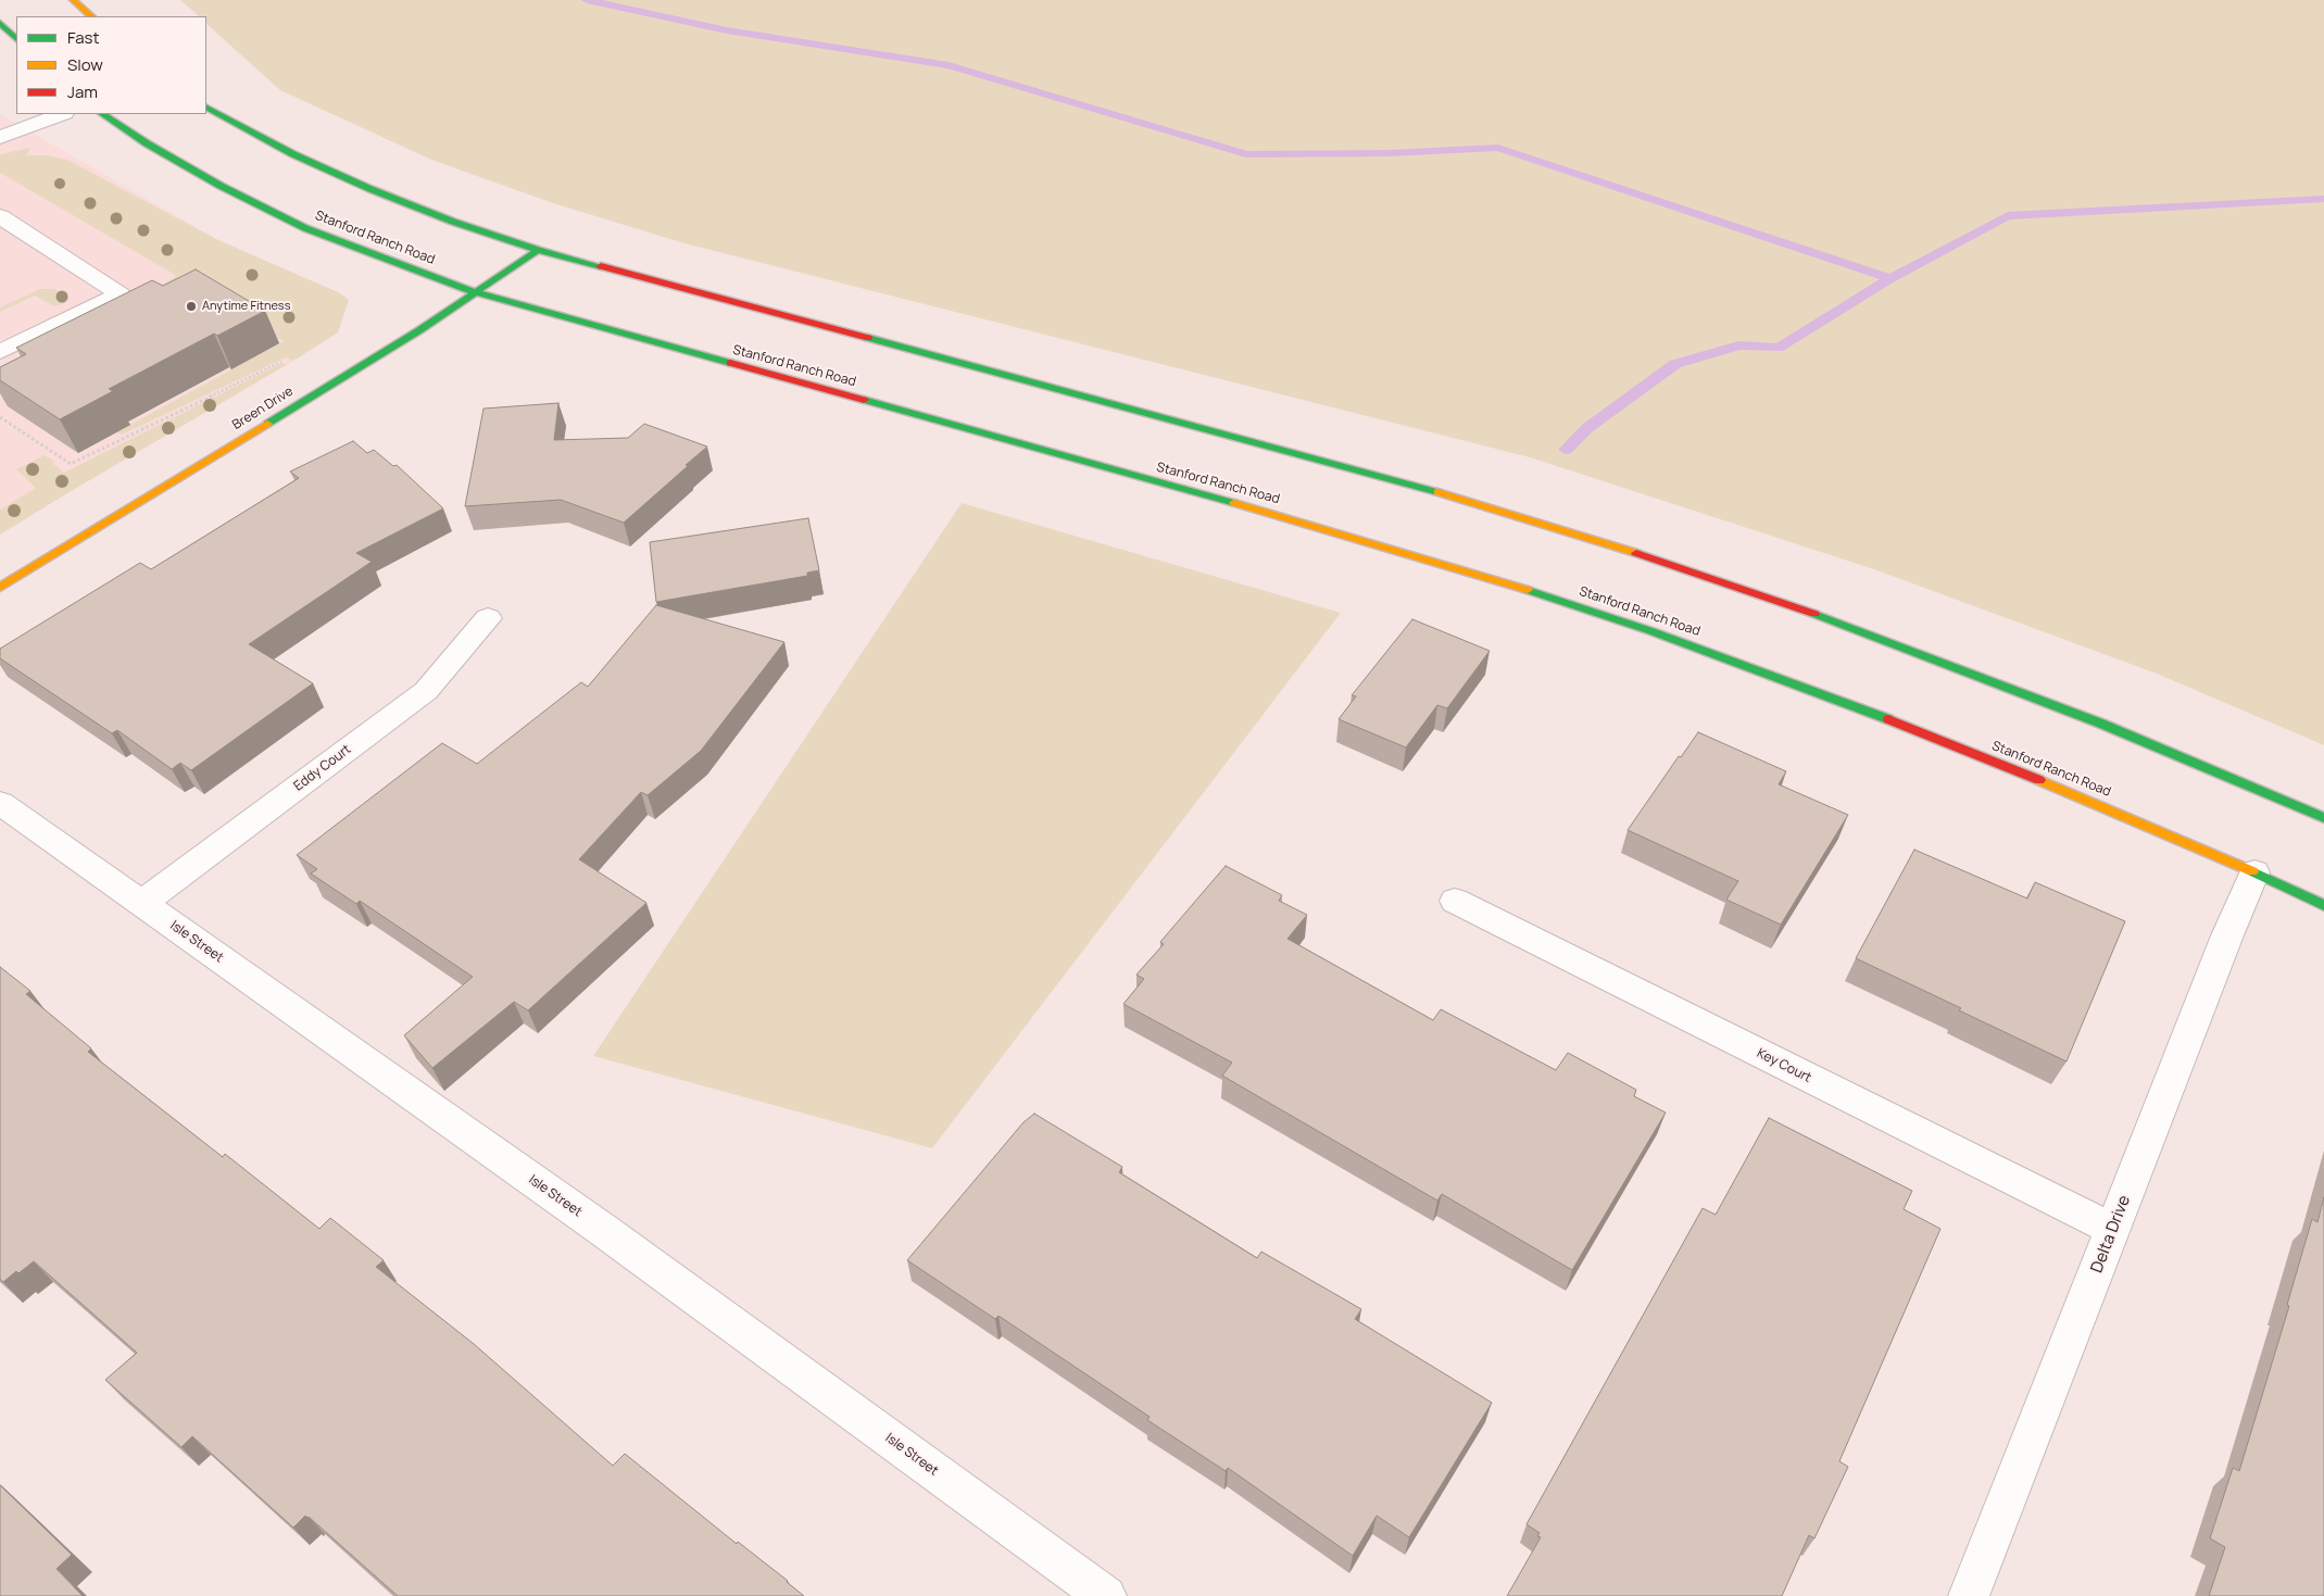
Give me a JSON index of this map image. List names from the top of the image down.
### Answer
{
  "streets": {
    "main road": ["Stanford Ranch Road", "Breen Drive"],
    "street": [
      "Eddy Court",
      "Isle Street",
      "Key Court",
      "Delta Drive"
    ]
  },
  "crossings": [
    ["Stanford Ranch Road", "Breen Drive"],
    ["Stanford Ranch Road", "Delta Drive"],
    ["Eddy Court", "Isle Street"],
    ["Key Court", "Delta Drive"]
  ],
  "places": ["Anytime Fitness"],
  "legend": ["Fast", "Slow", "Jam"]
}
